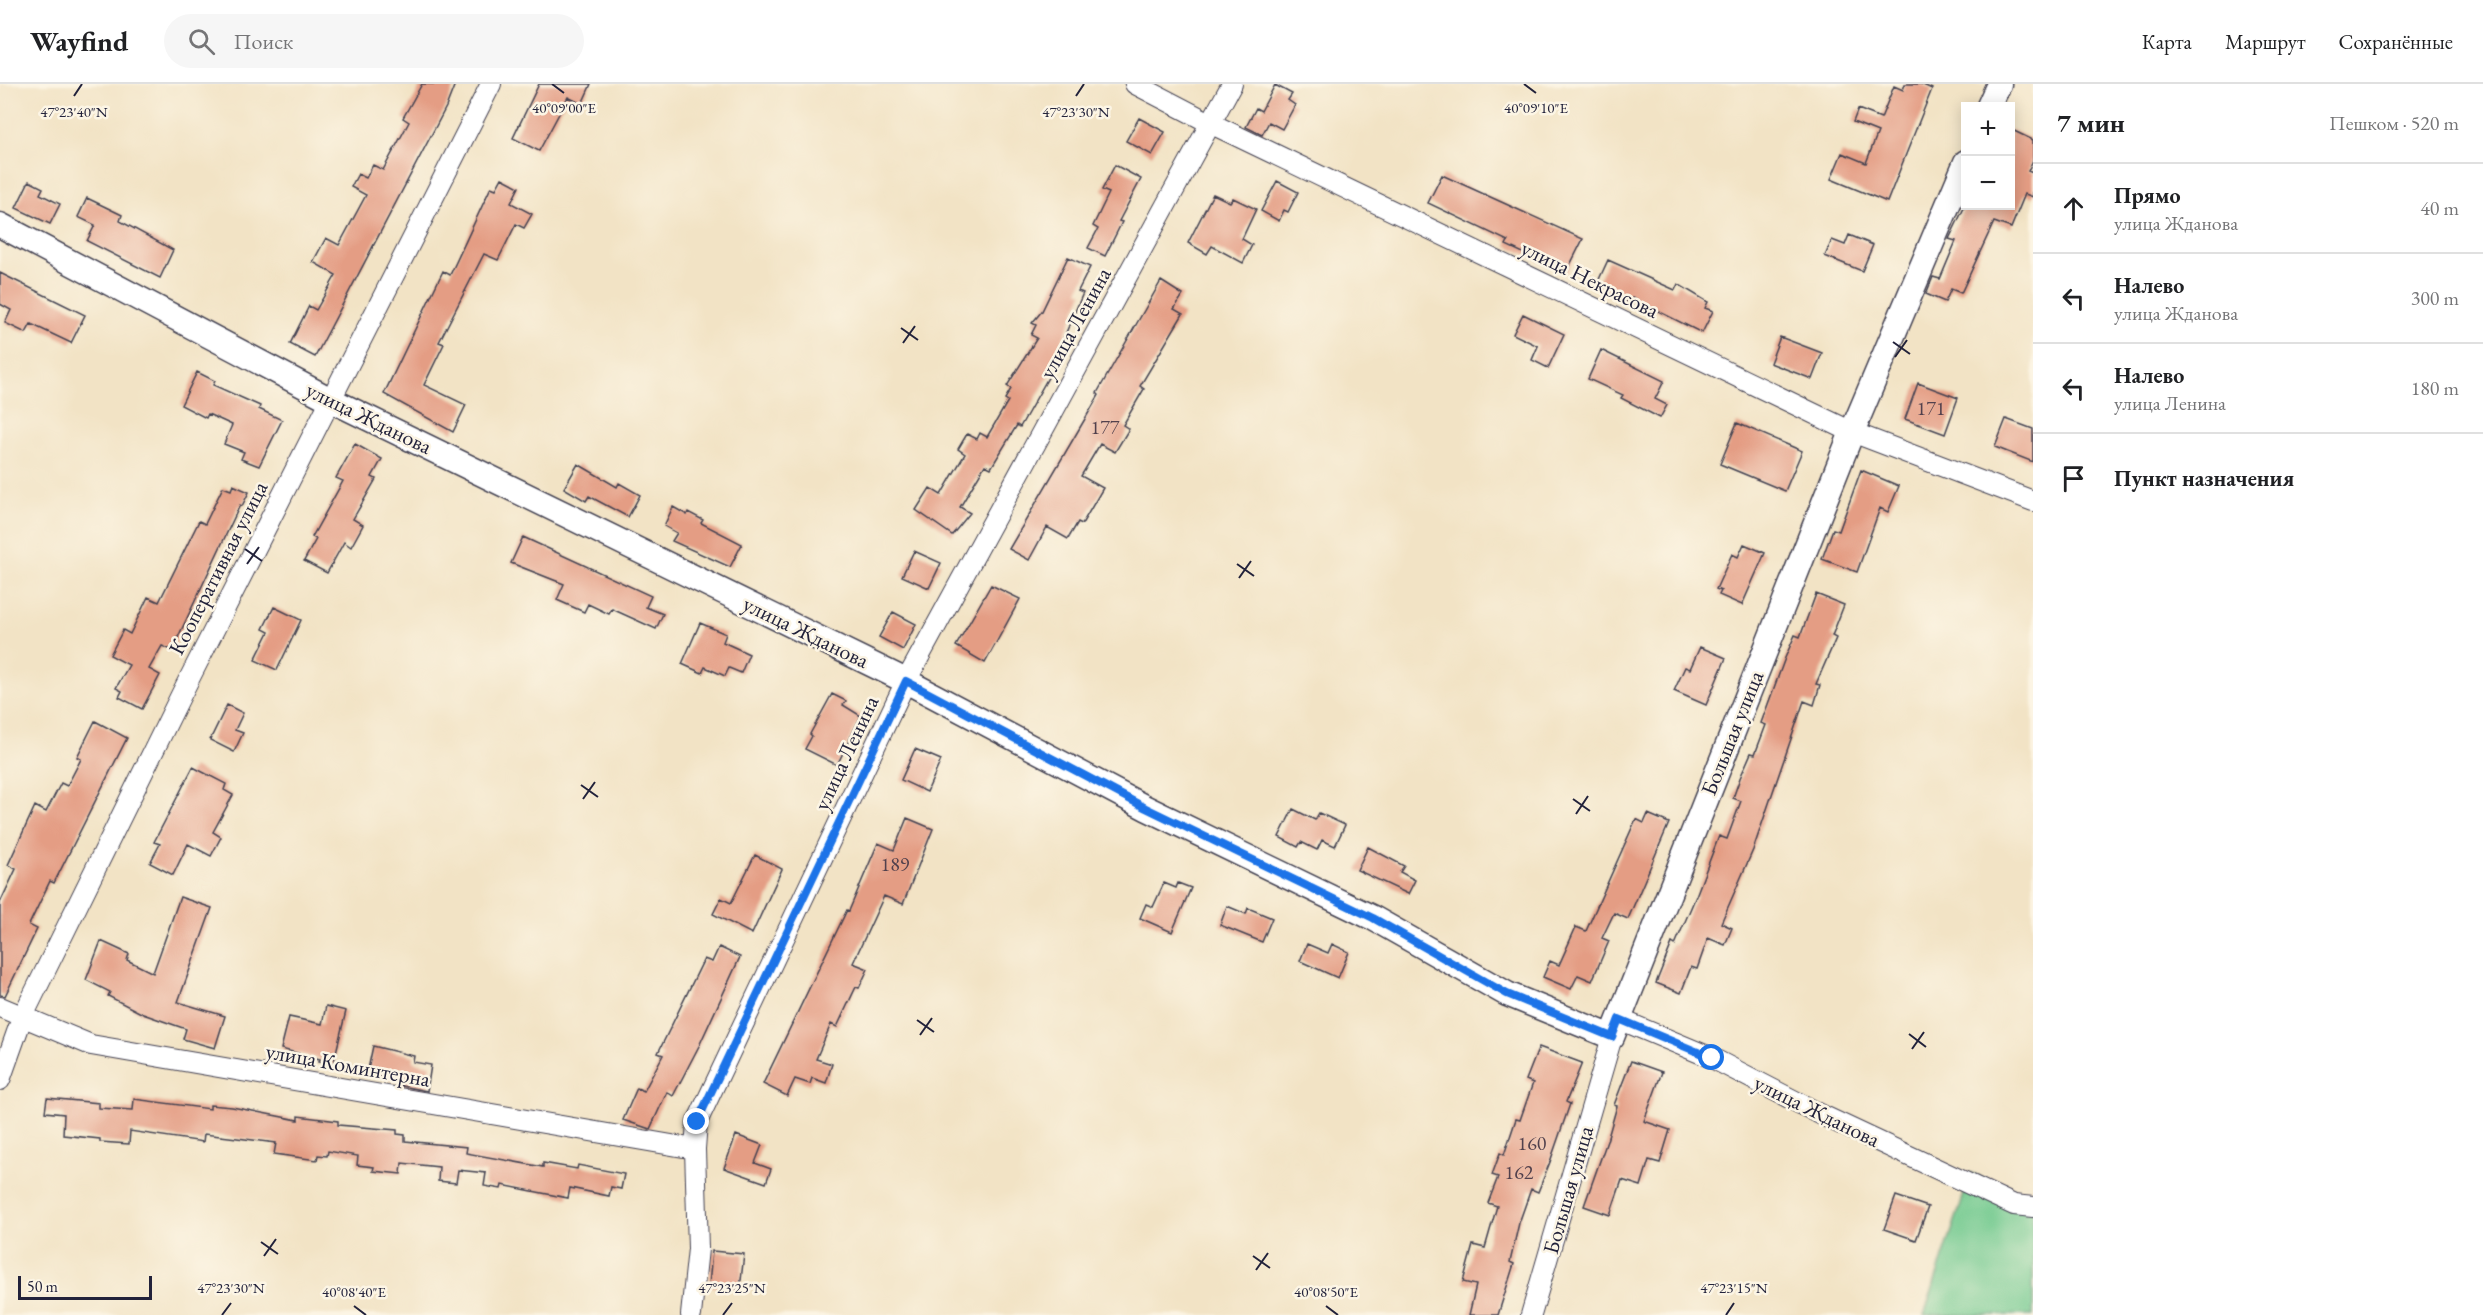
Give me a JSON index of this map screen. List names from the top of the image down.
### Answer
{
  "streets": {
    "street": [
      "улица Некрасова",
      "улица Ленина",
      "улица Жданова",
      "Кооперативная улица",
      "Большая улица",
      "улица Коминтерна"
    ]
  },
  "crossings": [
    ["улица Некрасова", "улица Ленина"],
    ["улица Некрасова", "Большая улица"],
    ["улица Ленина", "улица Жданова"],
    ["улица Ленина", "улица Коминтерна"],
    ["улица Жданова", "Кооперативная улица"],
    ["улица Жданова", "Большая улица"],
    ["Кооперативная улица", "улица Коминтерна"]
  ],
  "house_numbers": [
    "171",
    "177",
    "189",
    "160",
    "162"
  ],
  "scale_bar": "50 m",
  "page": {
    "header": "Wayfind",
    "search": "Поиск",
    "nav": ["Карта", "Маршрут", "Сохранённые"],
    "heading": ["7 мин", "Пешком · 520 m"],
    "map_buttons": ["+", "−"],
    "list": [
      ["Прямо", "улица Жданова", "40 m"],
      ["Налево", "улица Жданова", "300 m"],
      ["Налево", "улица Ленина", "180 m"],
      "Пункт назначения"
    ],
    "scale": "50 m"
  },
  "coordinates": [
    "40°09'00\"E",
    "40°09'10\"E",
    "47°23'40\"N",
    "47°23'30\"N",
    "47°23'25\"N",
    "47°23'15\"N",
    "40°08'40\"E",
    "40°08'50\"E"
  ]
}
